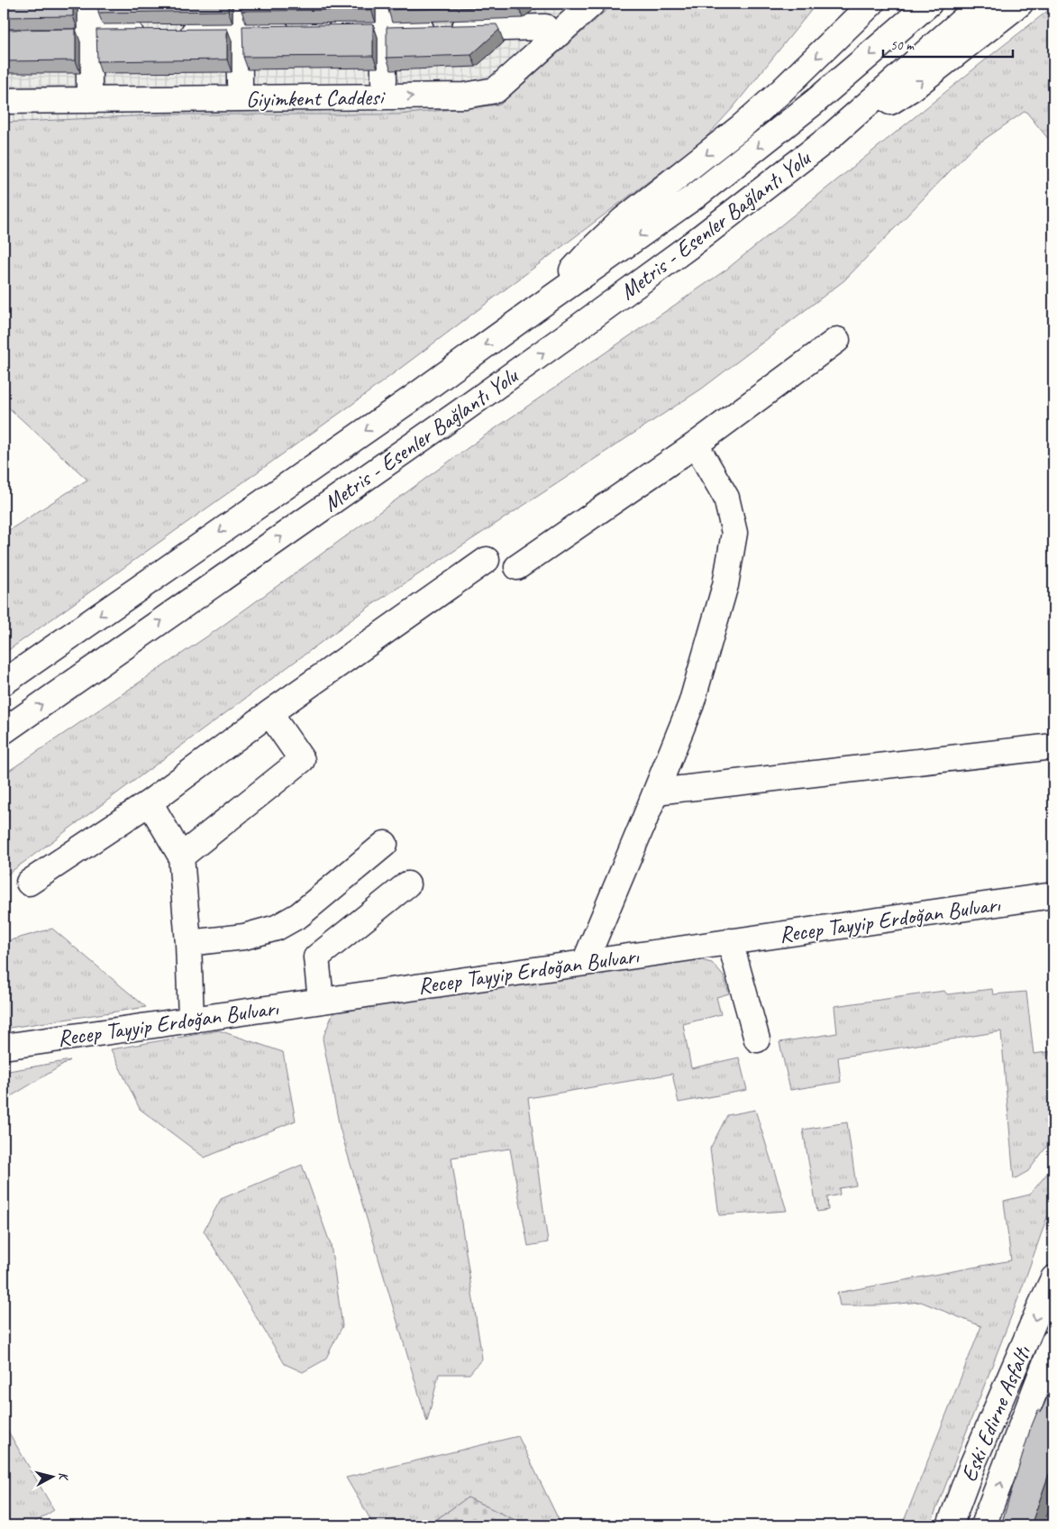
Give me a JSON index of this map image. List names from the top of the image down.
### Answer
{
  "streets": {
    "main road": [
      "Giyimkent Caddesi",
      "Metris - Esenler Bağlantı Yolu",
      "Recep Tayyip Erdoğan Bulvarı",
      "Eski Edirne Asfaltı"
    ]
  },
  "scale_bar": "50 m",
  "north": "right"
}
